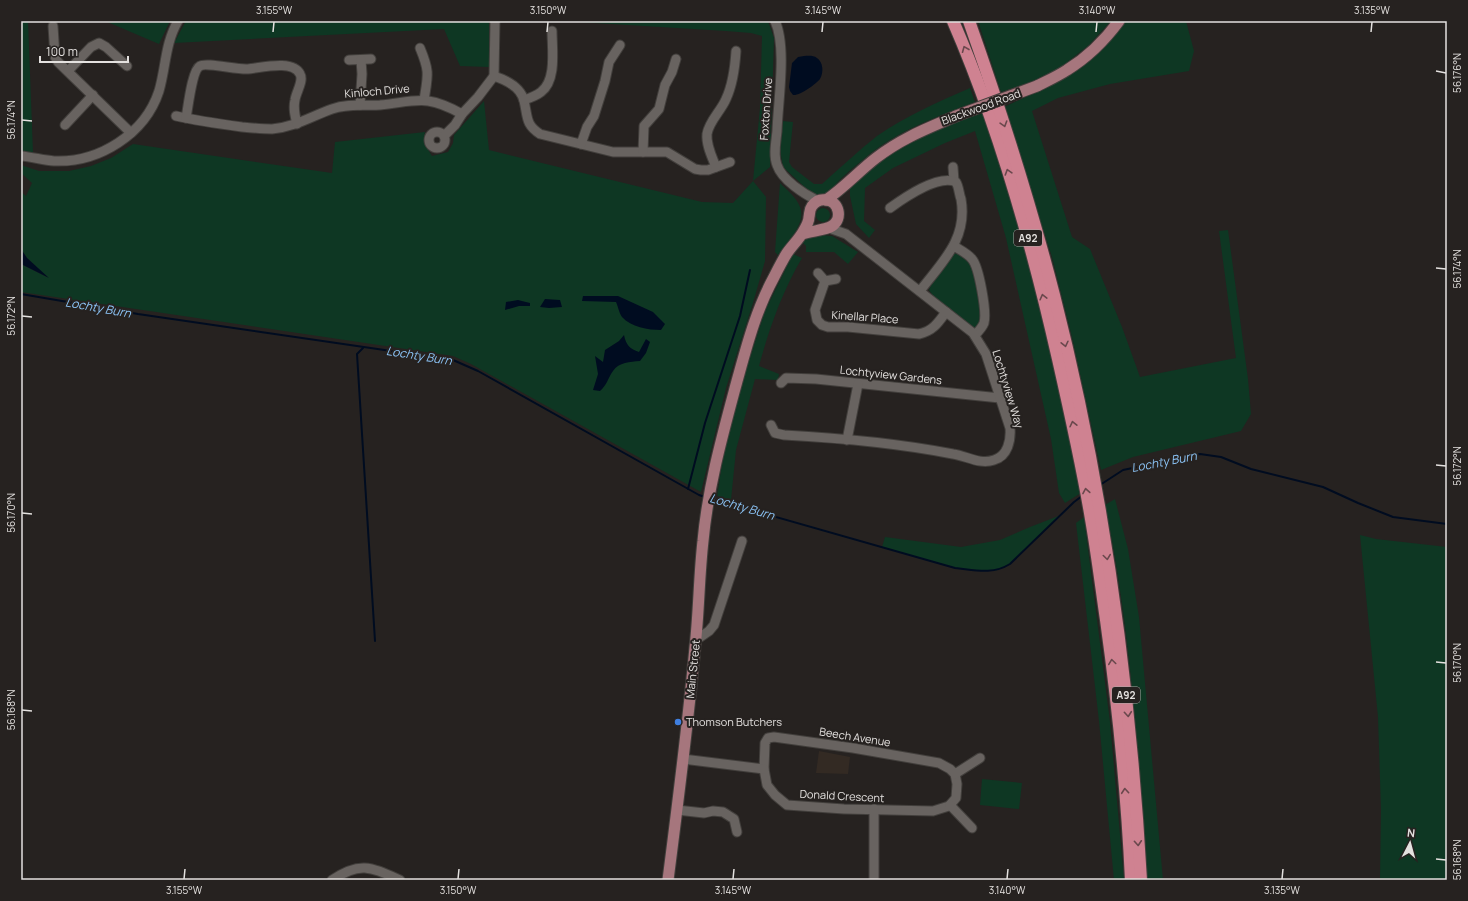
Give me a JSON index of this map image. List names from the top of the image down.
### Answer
{
  "streets": {
    "highway": ["A92"],
    "main road": ["Blackwood Road", "Main Street"],
    "street": [
      "Kinloch Drive",
      "Foxton Drive",
      "Kinellar Place",
      "Lochtyview Gardens",
      "Lochtyview Way",
      "Beech Avenue",
      "Donald Crescent"
    ]
  },
  "crossings": [
    ["Blackwood Road", "Foxton Drive"],
    ["Blackwood Road", "Lochtyview Way"],
    ["Blackwood Road", "Main Street"],
    ["Foxton Drive", "Lochtyview Way"],
    ["Foxton Drive", "Main Street"],
    ["Kinellar Place", "Lochtyview Way"],
    ["Lochtyview Gardens", "Lochtyview Way"],
    ["Lochtyview Way", "Main Street"],
    ["Beech Avenue", "Donald Crescent"]
  ],
  "water": ["Lochty Burn"],
  "places": ["Thomson Butchers"],
  "scale_bar": "100 m",
  "north": "top",
  "coordinates": [
    "3.155°W",
    "3.150°W",
    "3.145°W",
    "3.140°W",
    "3.135°W",
    "56.176°N",
    "56.174°N",
    "56.172°N",
    "56.170°N",
    "56.168°N"
  ]
}
